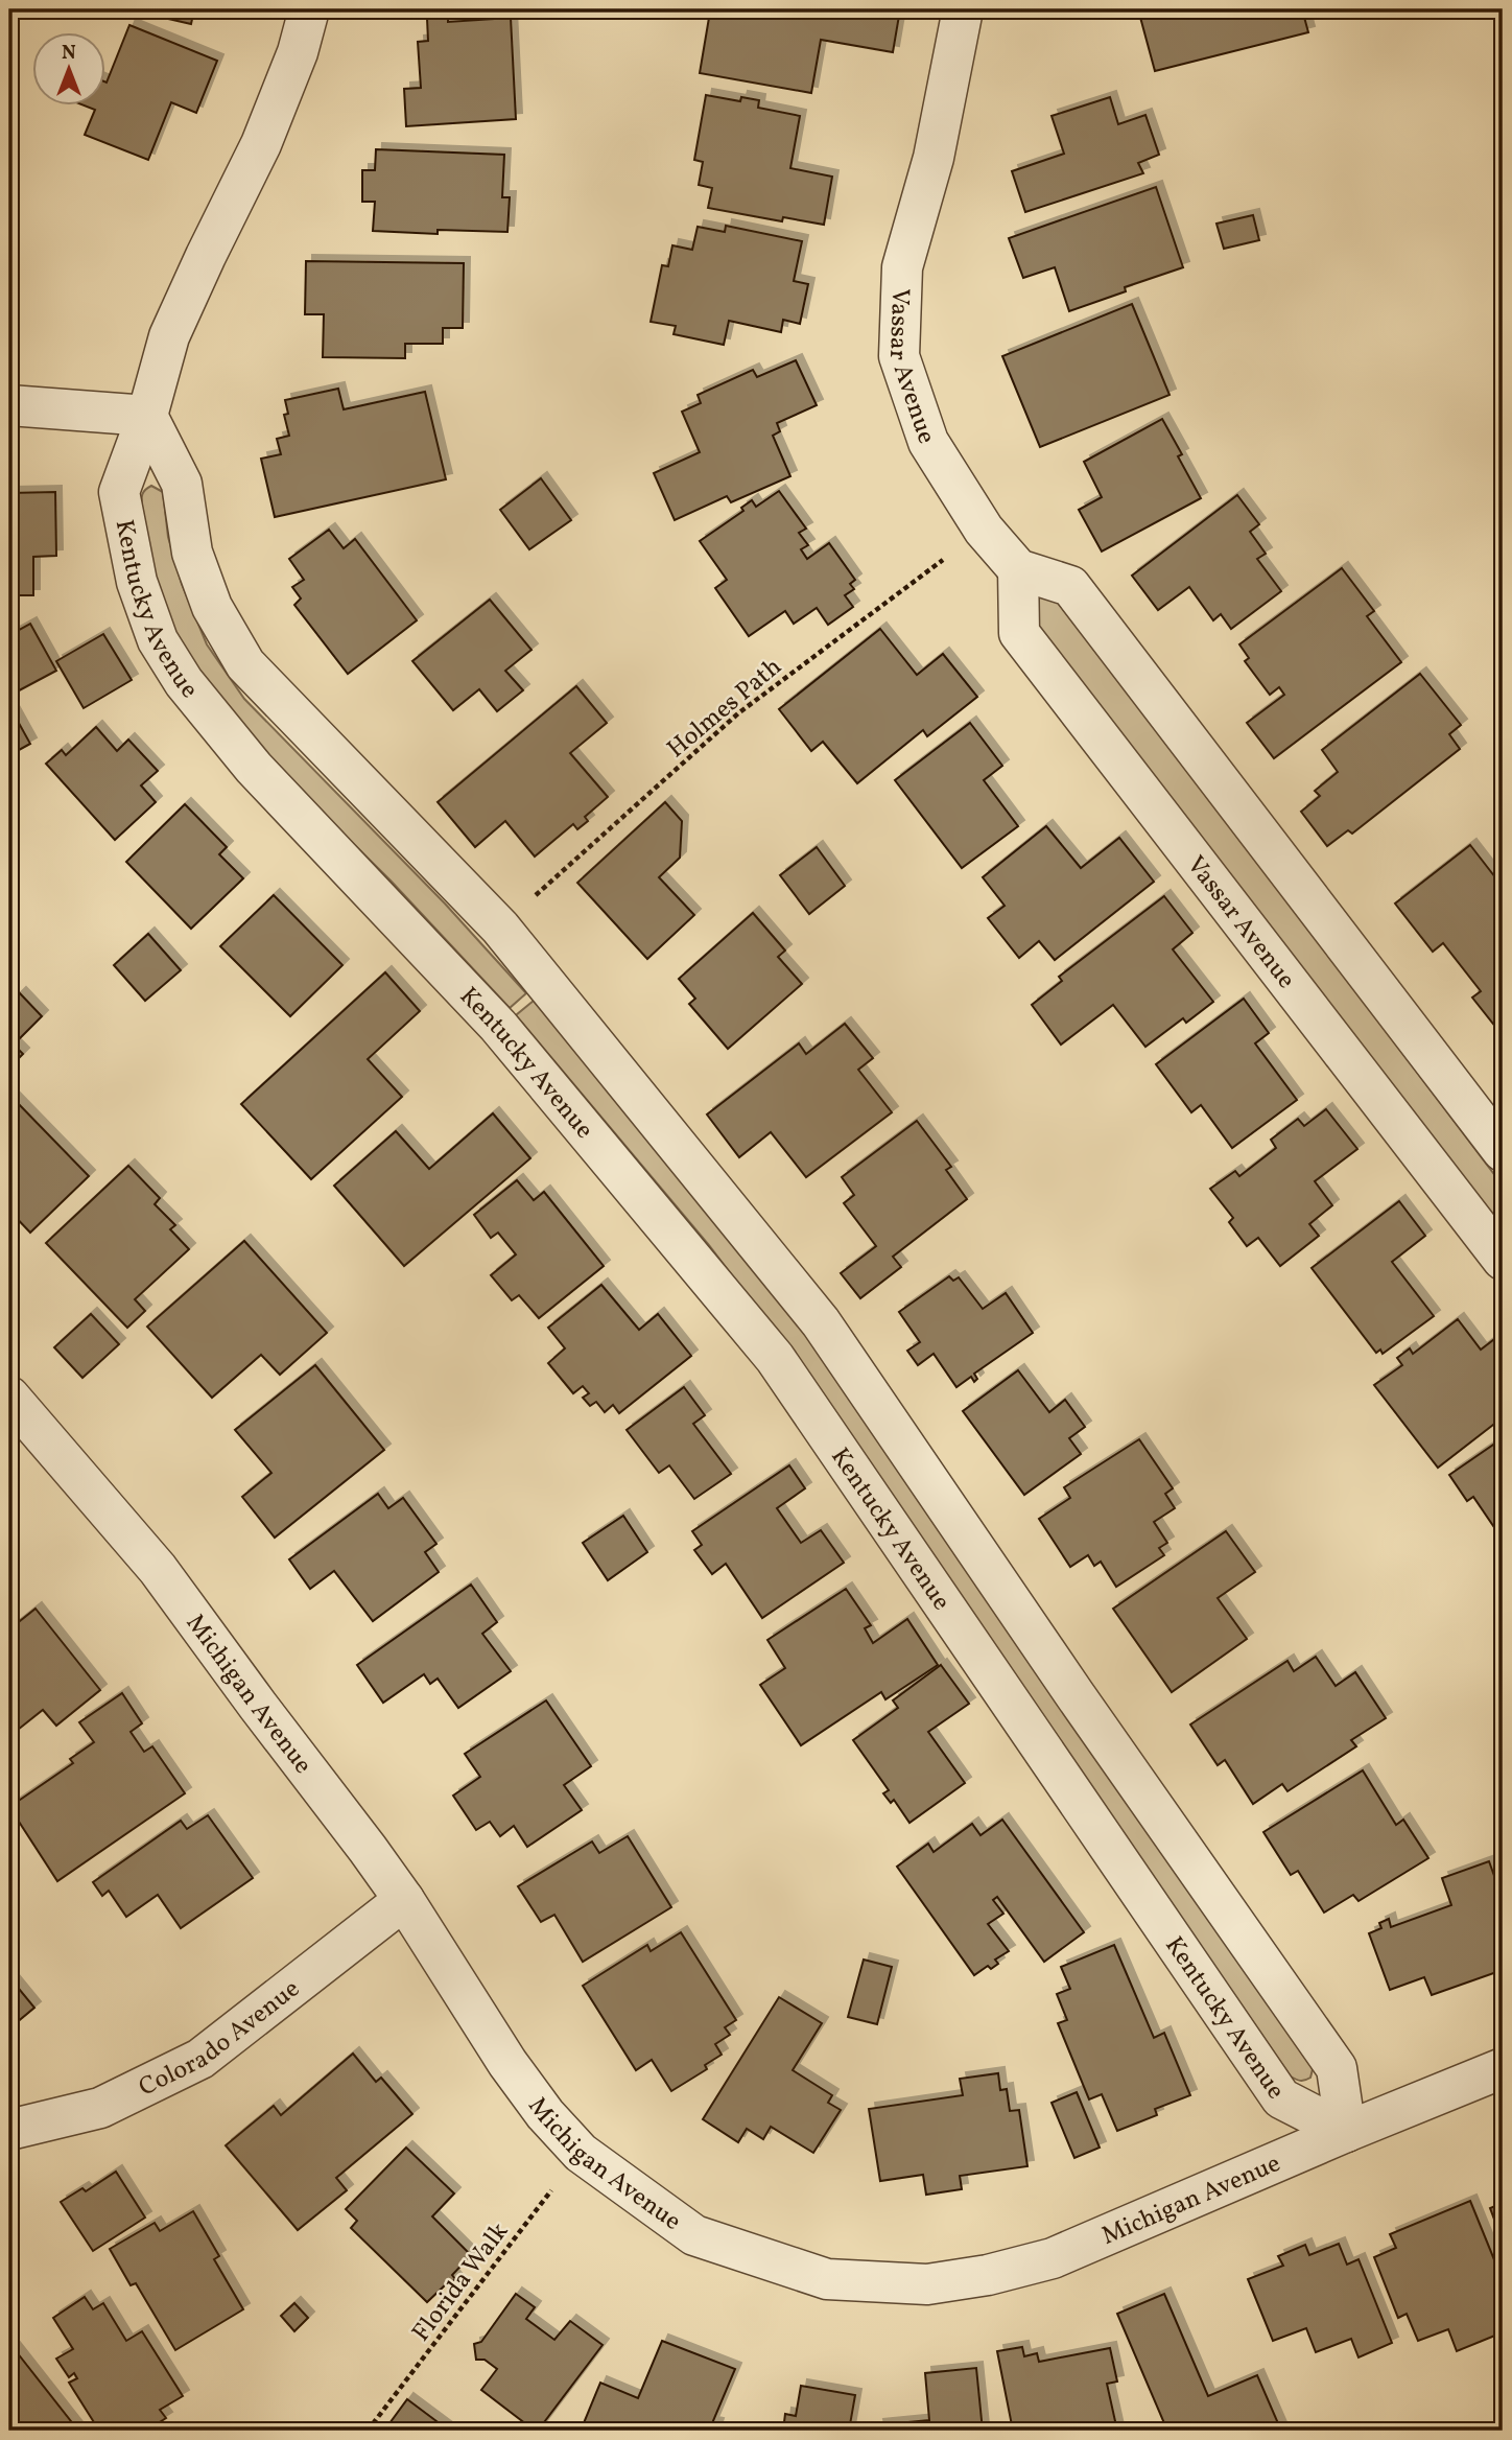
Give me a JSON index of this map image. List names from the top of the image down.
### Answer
{
  "streets": {
    "street": [
      "Vassar Avenue",
      "Kentucky Avenue",
      "Michigan Avenue",
      "Colorado Avenue"
    ],
    "path": ["Holmes Path", "Florida Walk"]
  },
  "crossings": [
    ["Vassar Avenue", "Holmes Path"],
    ["Kentucky Avenue", "Holmes Path"],
    ["Kentucky Avenue", "Michigan Avenue"],
    ["Michigan Avenue", "Colorado Avenue"],
    ["Michigan Avenue", "Florida Walk"]
  ],
  "north": "top"
}
